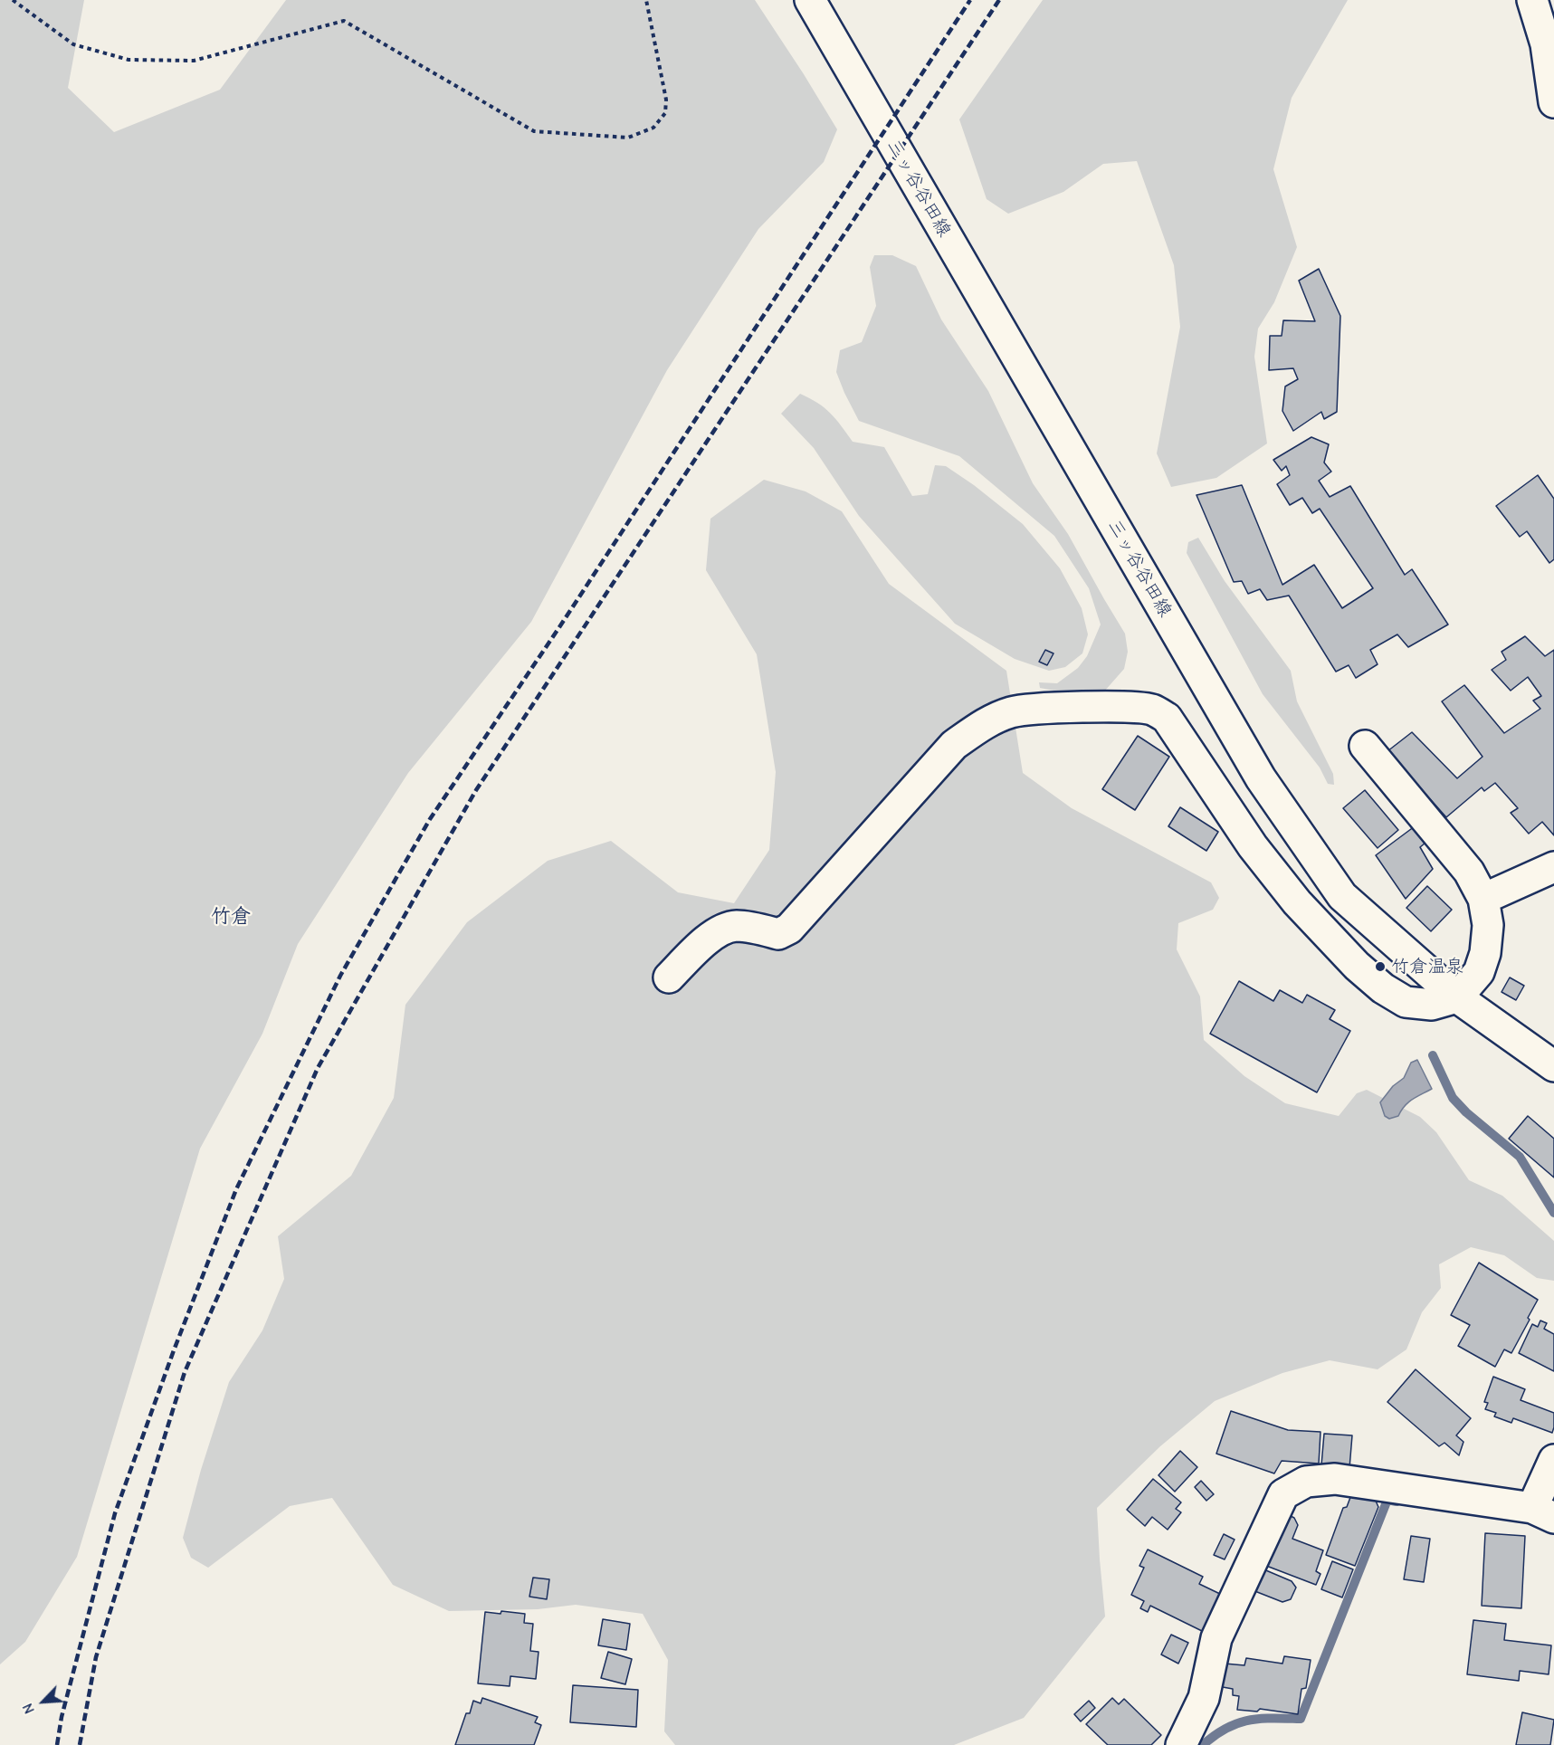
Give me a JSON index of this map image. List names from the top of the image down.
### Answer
{
  "streets": {
    "street": ["三ッ谷谷田線"]
  },
  "districts": ["竹倉"],
  "places": ["竹倉温泉"],
  "north": "bottom left"
}
